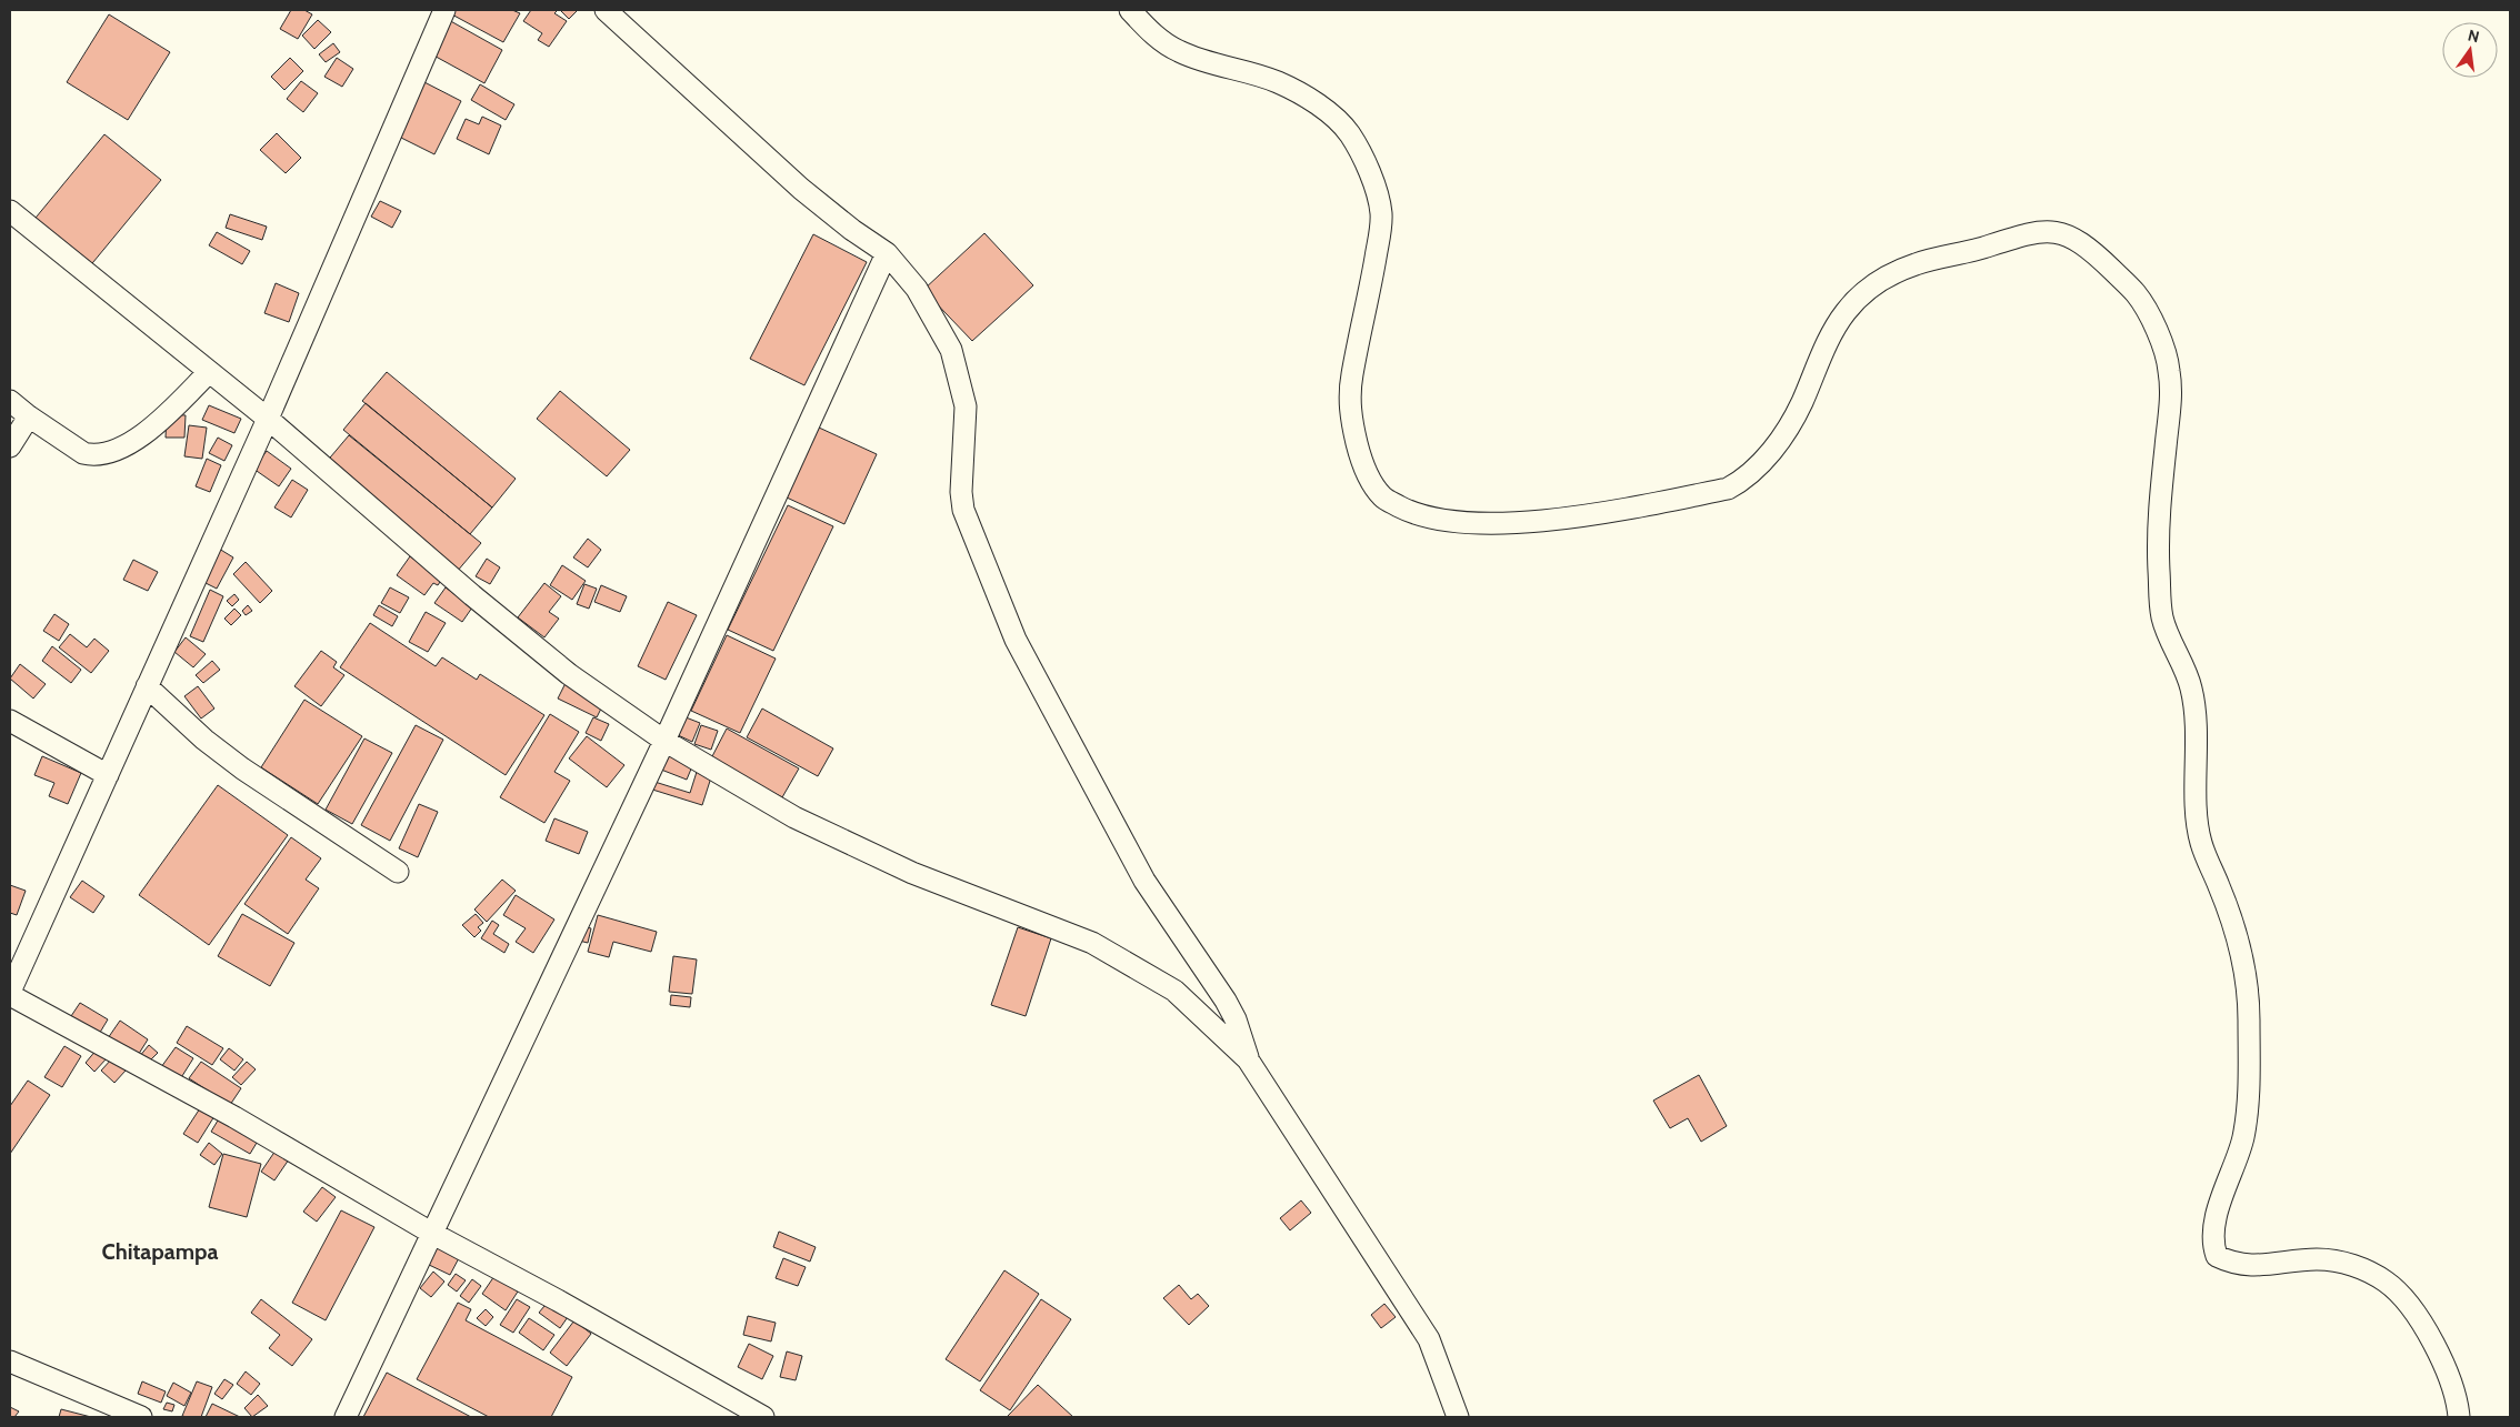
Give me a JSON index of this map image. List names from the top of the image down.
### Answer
{
  "districts": ["Chitapampa"],
  "north": "top"
}
